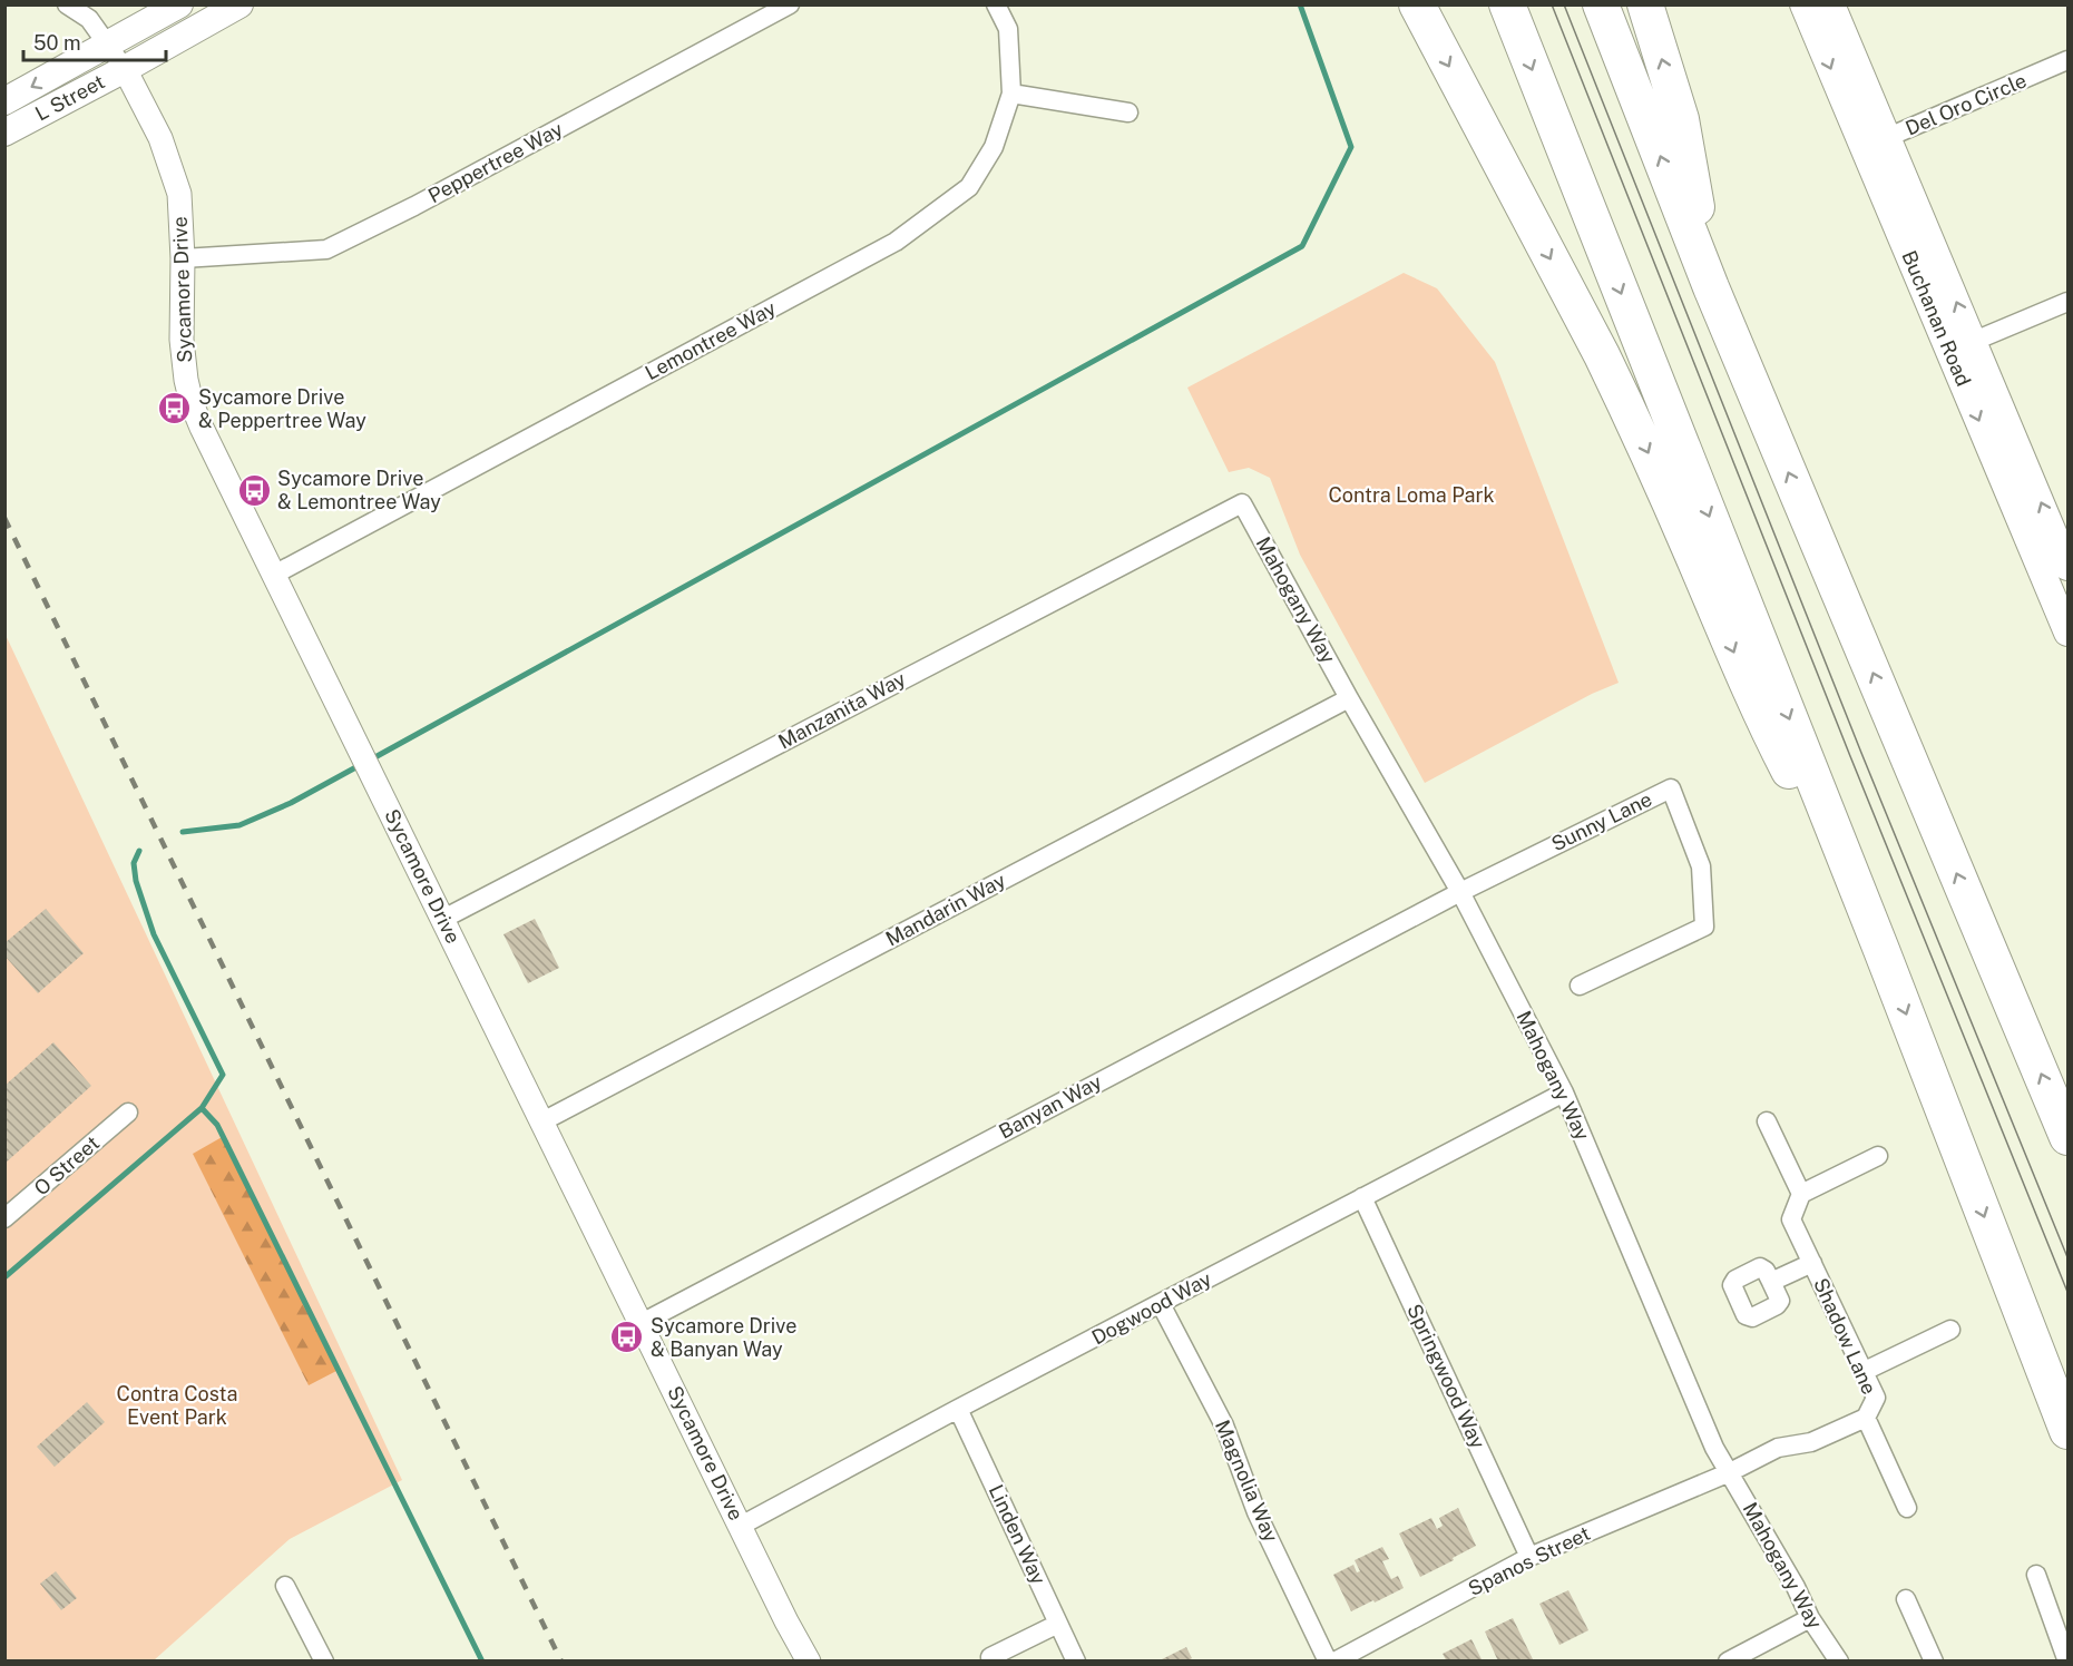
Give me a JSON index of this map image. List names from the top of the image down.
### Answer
{
  "streets": {
    "main road": ["L Street", "Buchanan Road"],
    "street": [
      "Del Oro Circle",
      "Peppertree Way",
      "Sycamore Drive",
      "Lemontree Way",
      "Mahogany Way",
      "Manzanita Way",
      "Sunny Lane",
      "Mandarin Way",
      "Banyan Way",
      "O Street",
      "Dogwood Way",
      "Shadow Lane",
      "Springwood Way",
      "Magnolia Way",
      "Linden Way",
      "Spanos Street"
    ]
  },
  "crossings": [
    ["L Street", "Sycamore Drive"],
    ["Del Oro Circle", "Buchanan Road"],
    ["Peppertree Way", "Sycamore Drive"],
    ["Sycamore Drive", "Lemontree Way"],
    ["Sycamore Drive", "Manzanita Way"],
    ["Sycamore Drive", "Mandarin Way"],
    ["Sycamore Drive", "Banyan Way"],
    ["Sycamore Drive", "Dogwood Way"],
    ["Mahogany Way", "Manzanita Way"],
    ["Mahogany Way", "Sunny Lane"],
    ["Mahogany Way", "Mandarin Way"],
    ["Mahogany Way", "Banyan Way"],
    ["Mahogany Way", "Dogwood Way"],
    ["Mahogany Way", "Shadow Lane"],
    ["Mahogany Way", "Spanos Street"],
    ["Sunny Lane", "Banyan Way"],
    ["Dogwood Way", "Springwood Way"],
    ["Dogwood Way", "Magnolia Way"],
    ["Dogwood Way", "Linden Way"],
    ["Shadow Lane", "Spanos Street"],
    ["Springwood Way", "Spanos Street"]
  ],
  "parks": ["Contra Loma Park", "Contra Costa Event Park"],
  "places": {
    "bus stop": ["Sycamore Drive & Peppertree Way", "Sycamore Drive & Lemontree Way", "Sycamore Drive & Banyan Way"]
  },
  "scale_bar": "50 m"
}
